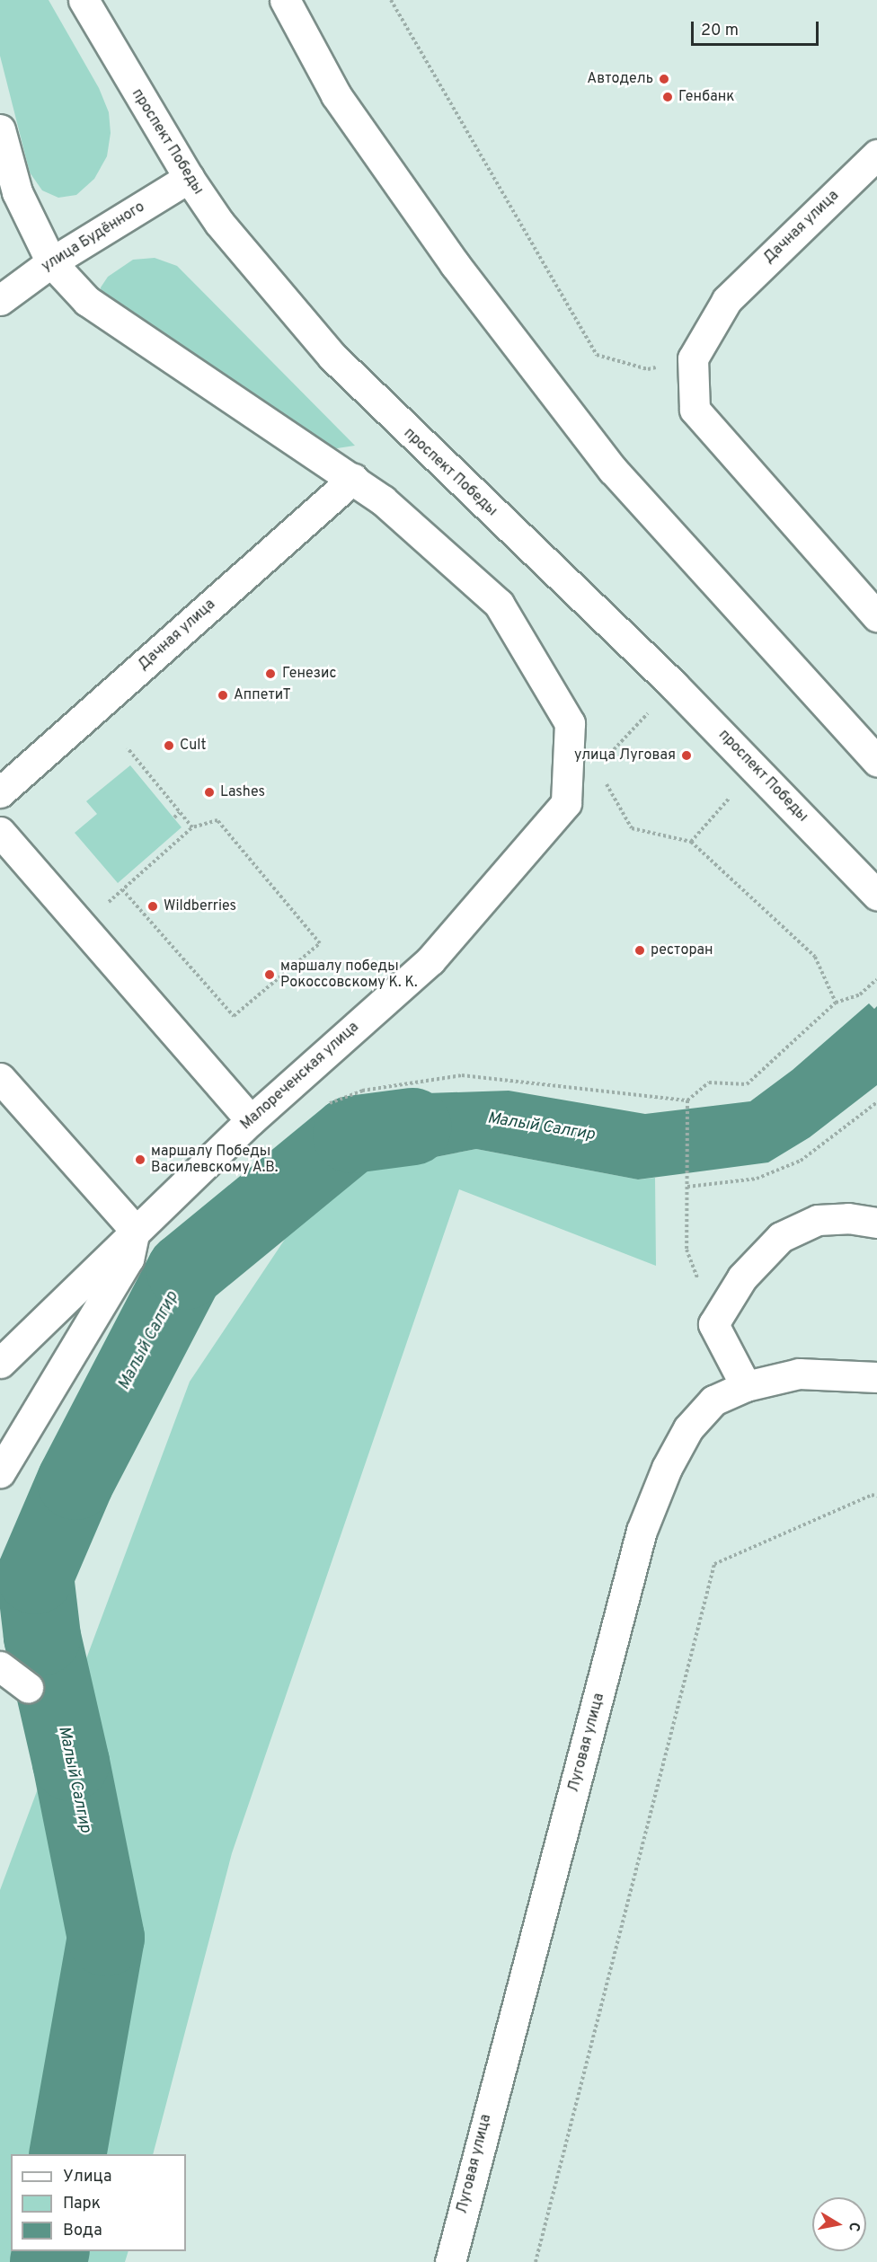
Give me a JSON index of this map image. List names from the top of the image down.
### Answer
{
  "streets": {
    "main road": [
      "проспект Победы",
      "Дачная улица",
      "улица Будённого",
      "Малореченская улица",
      "Луговая улица"
    ]
  },
  "crossings": [
    ["проспект Победы", "улица Будённого"],
    ["Дачная улица", "Малореченская улица"]
  ],
  "water": ["Малый Салгир"],
  "places": [
    "Автодель",
    "Генбанк",
    "Генезис",
    "АппетиТ",
    "Cult",
    "улица Луговая",
    "Lashes",
    "Wildberries",
    "ресторан",
    "маршалу победы Рокоссовскому К. К.",
    "маршалу Победы Василевскому А.В."
  ],
  "legend": ["Улица", "Парк", "Вода"],
  "scale_bar": "20 m",
  "north": "right"
}
